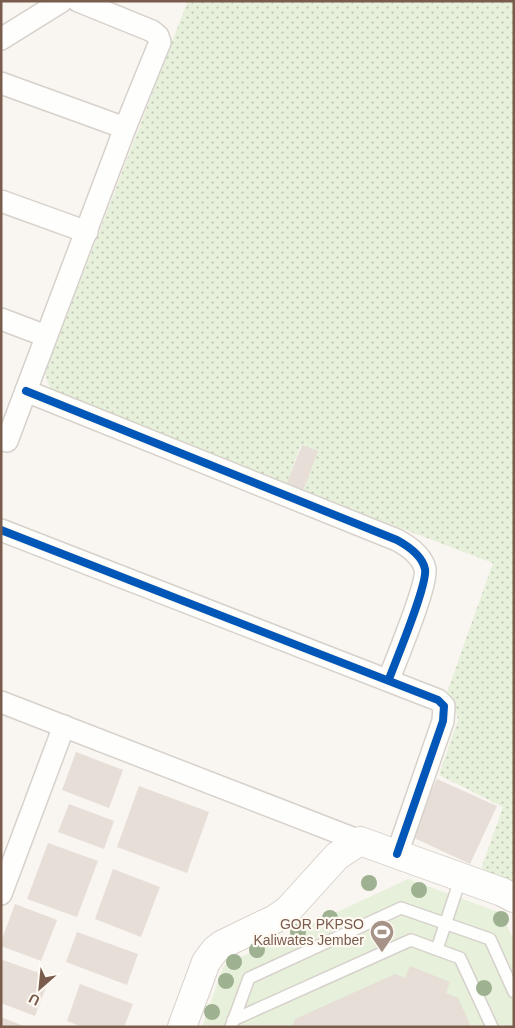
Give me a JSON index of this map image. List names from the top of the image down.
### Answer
{
  "places": {
    "sports": ["GOR PKPSO Kaliwates Jember"]
  },
  "north": "bottom left"
}
